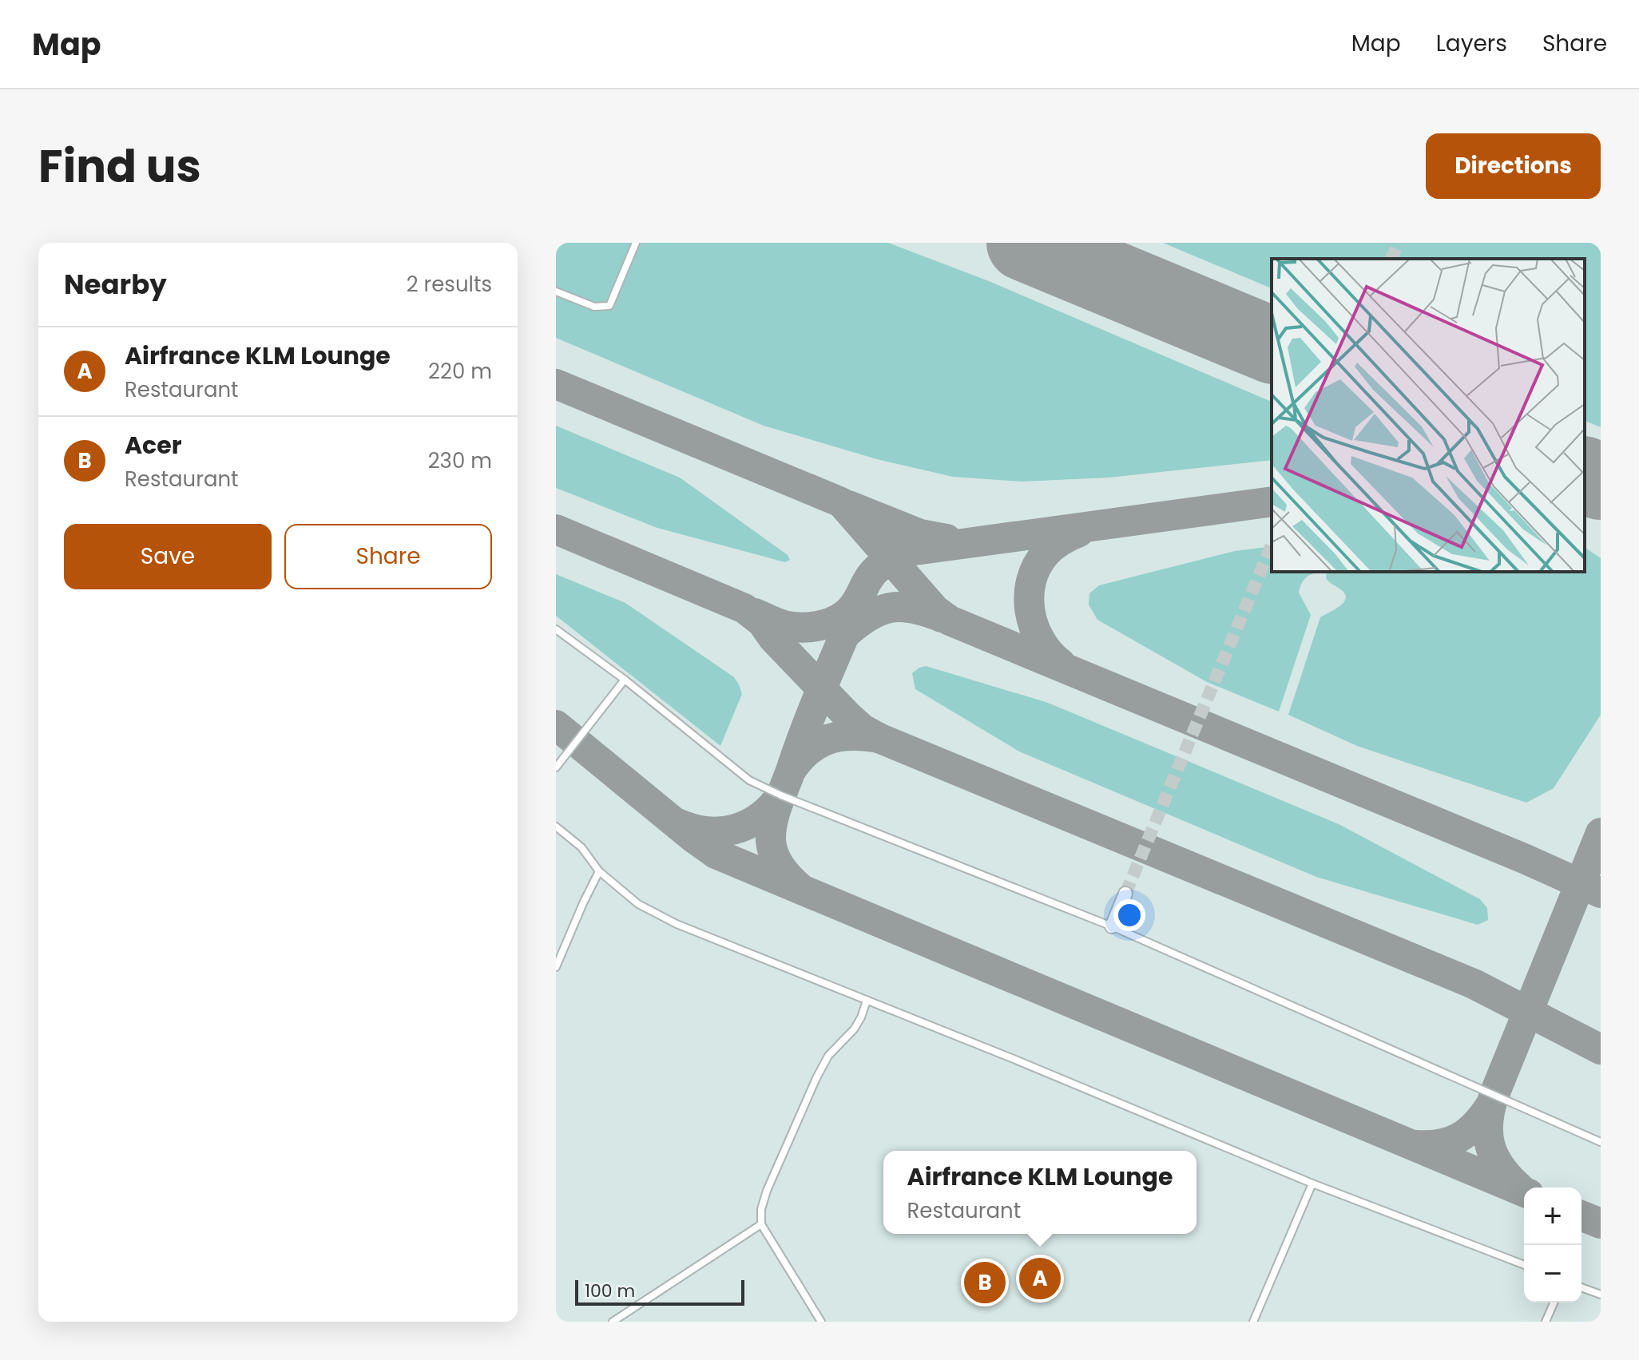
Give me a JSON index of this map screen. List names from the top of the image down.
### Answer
{
  "scale_bar": "100 m",
  "page": {
    "header": "Map",
    "nav": ["Map", "Layers", "Share"],
    "title": "Find us",
    "buttons": [
      "Directions",
      ["Save", "Share"]
    ],
    "heading": ["Nearby", "2 results"],
    "list": [
      {
        "mark": "A",
        "name": "Airfrance KLM Lounge",
        "note": "Restaurant",
        "value": "220 m"
      },
      {
        "mark": "B",
        "name": "Acer",
        "note": "Restaurant",
        "value": "230 m"
      }
    ],
    "popup": ["Airfrance KLM Lounge", "Restaurant"],
    "map_buttons": ["+", "−"],
    "pins": ["A", "B"],
    "scale": "100 m"
  }
}
